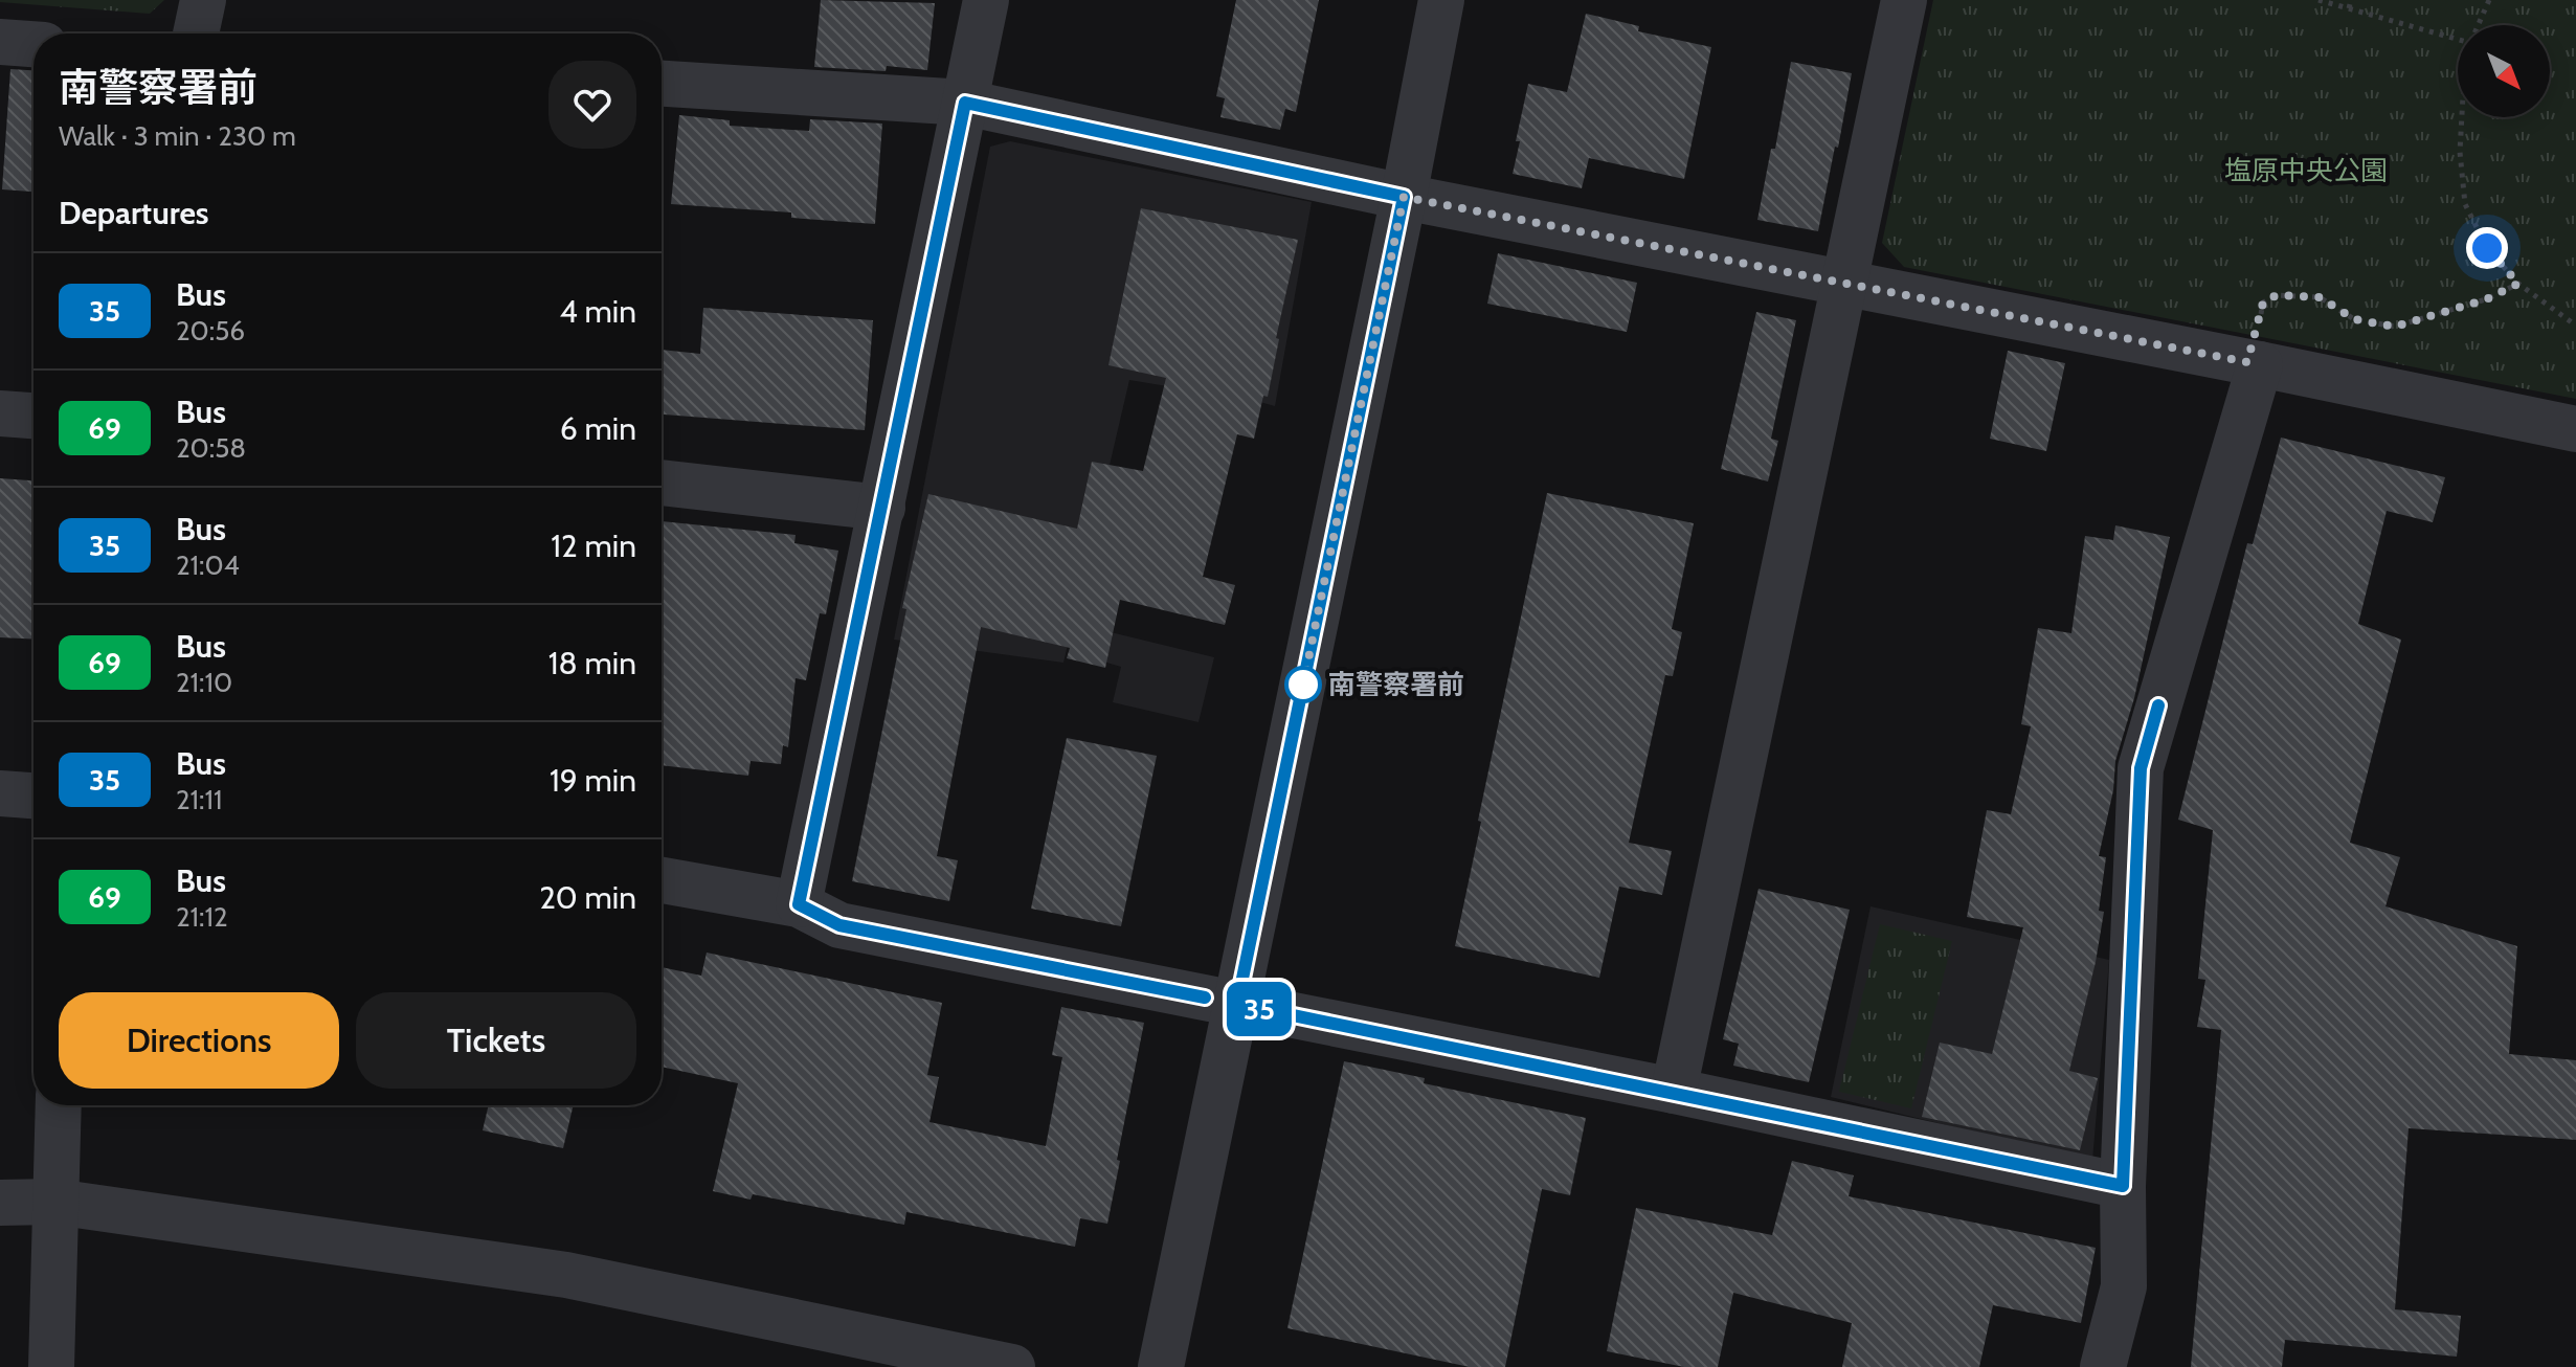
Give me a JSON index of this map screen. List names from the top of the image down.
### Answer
{
  "parks": ["塩原中央公園"],
  "places": ["南警察署前"],
  "lines": ["bus line 35"],
  "north": "bottom right",
  "page": {
    "on_map": "35",
    "heading": [
      ["南警察署前", "Walk · 3 min · 230 m"],
      "Departures"
    ],
    "list": [
      {
        "mark": "35",
        "name": "Bus",
        "note": "20:56",
        "value": "4 min"
      },
      {
        "mark": "69",
        "name": "Bus",
        "note": "20:58",
        "value": "6 min"
      },
      {
        "mark": "35",
        "name": "Bus",
        "note": "21:04",
        "value": "12 min"
      },
      {
        "mark": "69",
        "name": "Bus",
        "note": "21:10",
        "value": "18 min"
      },
      {
        "mark": "35",
        "name": "Bus",
        "note": "21:11",
        "value": "19 min"
      },
      {
        "mark": "69",
        "name": "Bus",
        "note": "21:12",
        "value": "20 min"
      }
    ],
    "buttons": ["Directions", "Tickets"]
  }
}
